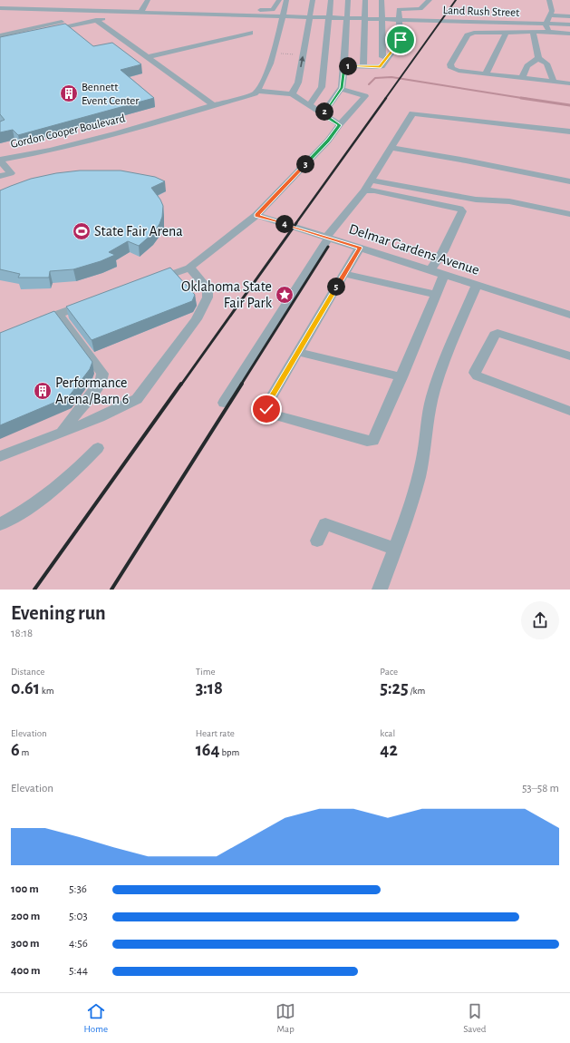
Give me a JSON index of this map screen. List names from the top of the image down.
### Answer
{
  "streets": {
    "street": ["Land Rush Street", "Gordon Cooper Boulevard", "Delmar Gardens Avenue"]
  },
  "places": {
    "building": ["Bennett Event Center", "Performance Arena/Barn 6"],
    "sports": ["State Fair Arena"],
    "place": ["Oklahoma State Fair Park"]
  },
  "page": {
    "pins": [
      "1",
      "2",
      "3",
      "4",
      "5"
    ],
    "heading": ["Evening run", "18:18"],
    "stats": [
      ["Distance", "0.61 km"],
      ["Time", "3:18"],
      ["Pace", "5:25 /km"],
      ["Elevation", "6 m"],
      ["Heart rate", "164 bpm"],
      ["kcal", "42"]
    ],
    "chart": ["Elevation", "53–58 m"],
    "list": [
      {
        "name": "100 m",
        "note": "5:36"
      },
      {
        "name": "200 m",
        "note": "5:03"
      },
      {
        "name": "300 m",
        "note": "4:56"
      },
      {
        "name": "400 m",
        "note": "5:44"
      }
    ],
    "tabs": ["Home", "Map", "Saved"]
  }
}
